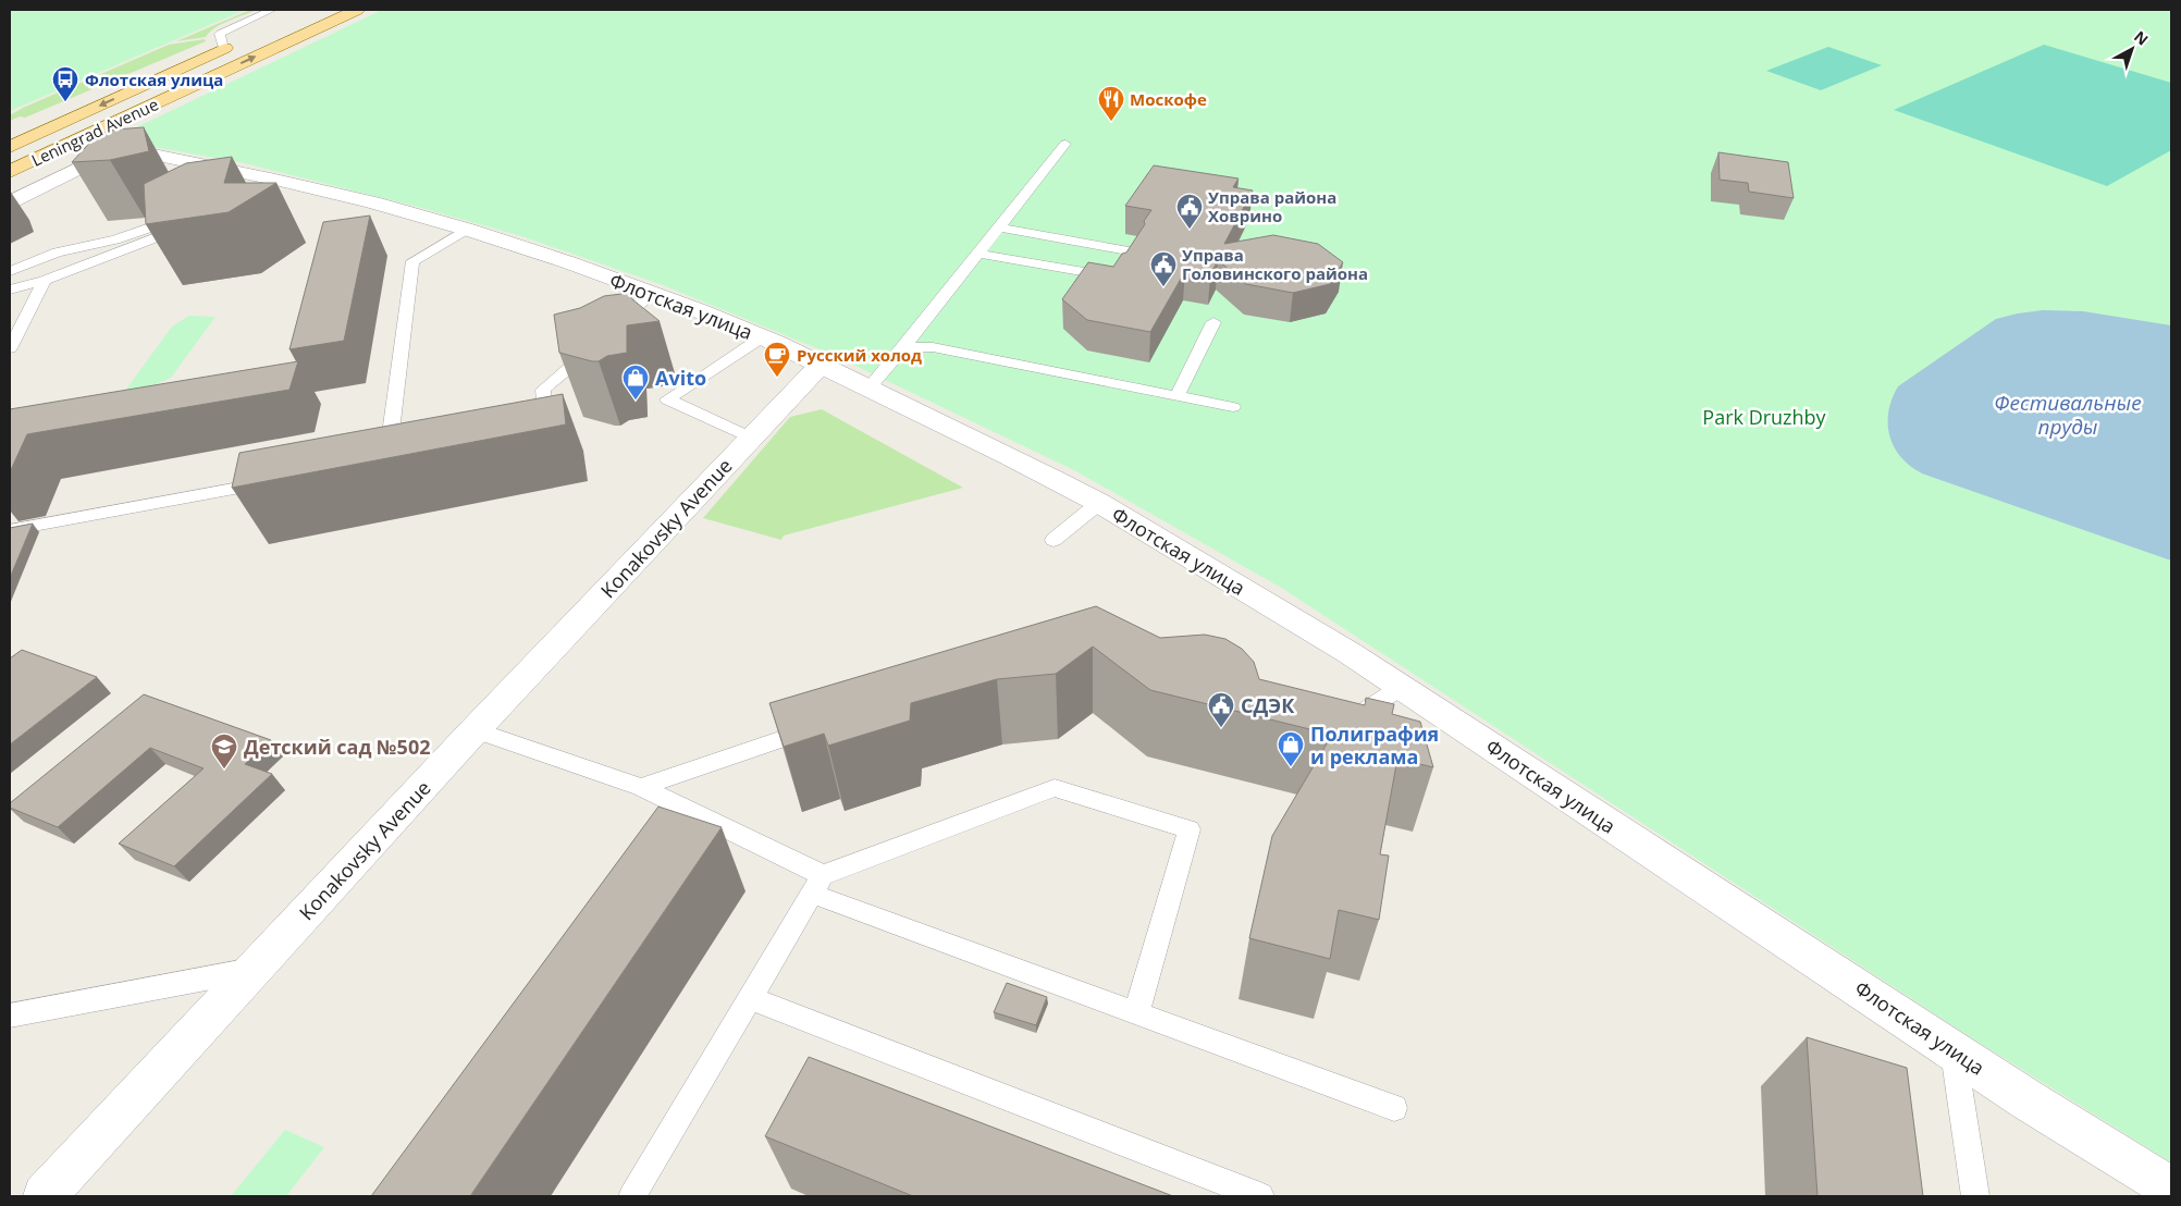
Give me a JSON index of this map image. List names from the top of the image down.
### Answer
{
  "streets": {
    "main road": ["Leningrad Avenue"],
    "street": ["Флотская улица", "Konakovsky Avenue"]
  },
  "crossings": [
    ["Leningrad Avenue", "Флотская улица"],
    ["Флотская улица", "Konakovsky Avenue"]
  ],
  "water": ["Фестивальные пруды"],
  "parks": ["Park Druzhby"],
  "places": {
    "bus stop": ["Флотская улица"],
    "restaurant": ["Москофе"],
    "public building": ["Управа района Ховрино", "Управа Головинского района", "СДЭК"],
    "cafe": ["Русский холод"],
    "shop": ["Avito", "Полиграфия и реклама"],
    "school or university": ["Детский сад №502"]
  },
  "north": "top right"
}
